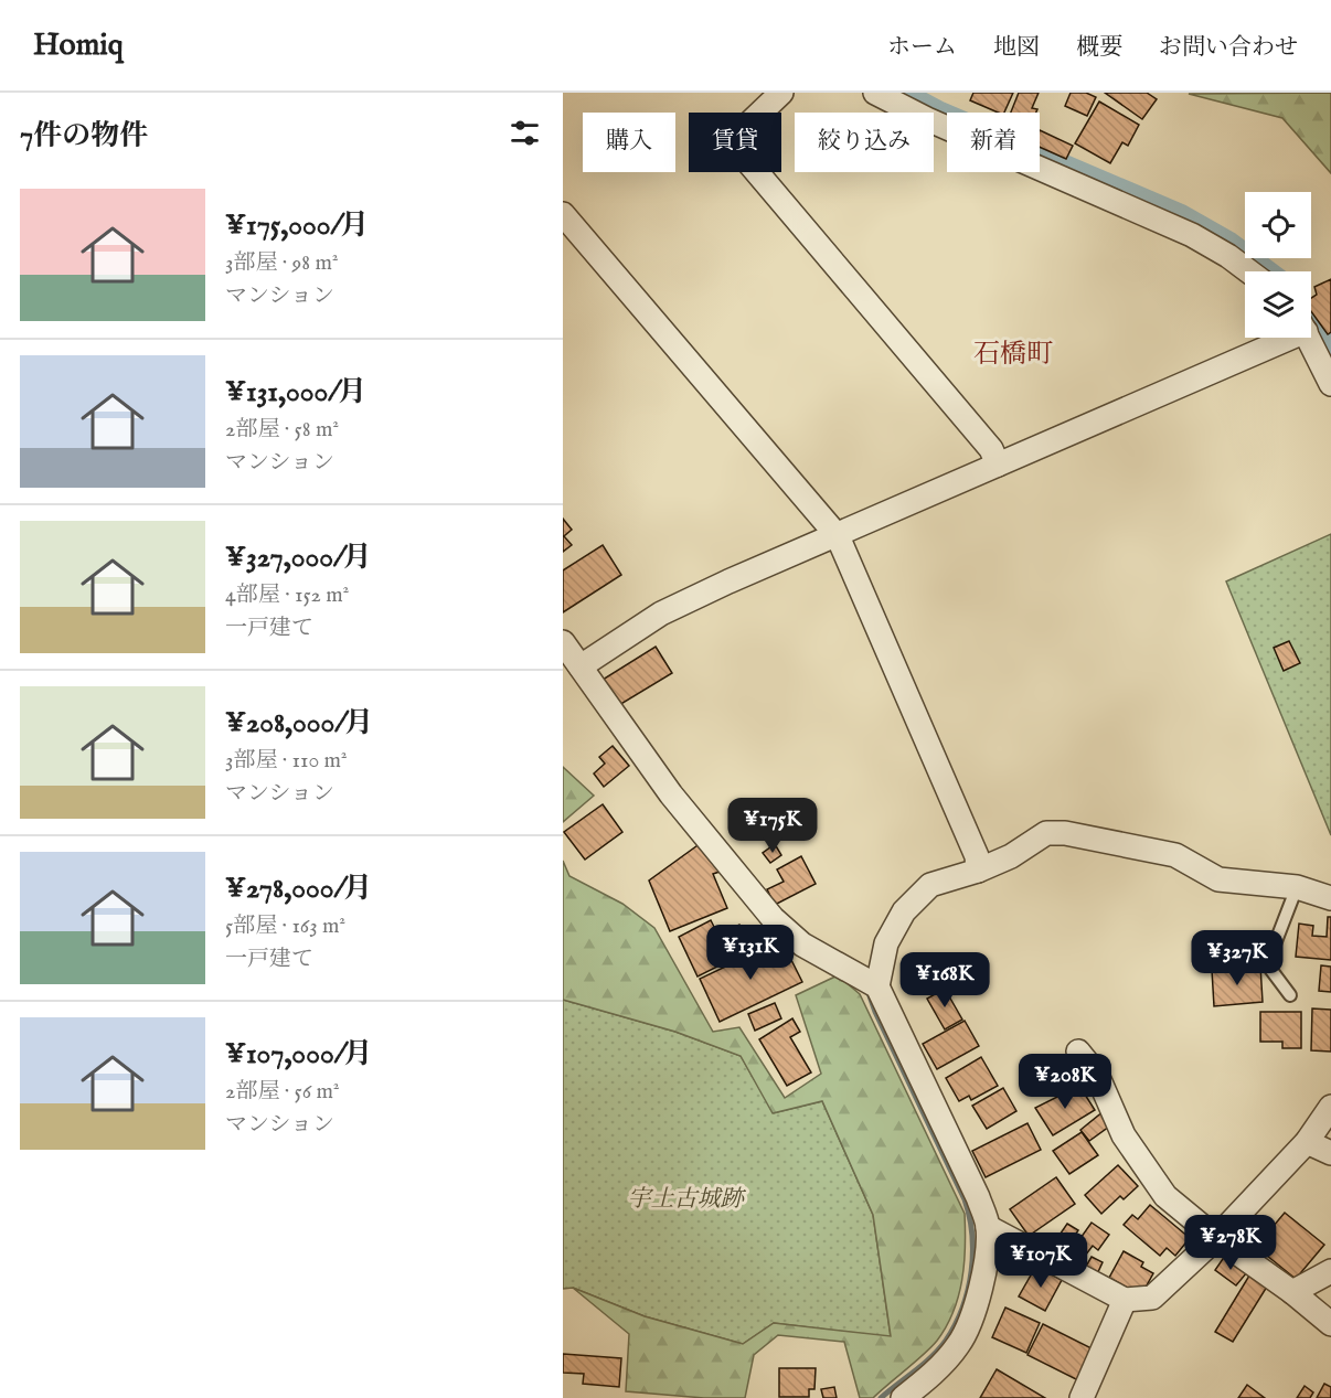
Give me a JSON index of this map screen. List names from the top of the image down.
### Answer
{
  "districts": ["石橋町"],
  "parks": ["宇土古城跡"],
  "page": {
    "header": "Homiq",
    "nav": [
      "ホーム",
      "地図",
      "概要",
      "お問い合わせ"
    ],
    "heading": "7件の物件",
    "chip": [
      "購入",
      "賃貸",
      "絞り込み",
      "新着"
    ],
    "list": [
      {
        "name": "¥175,000/月",
        "note": "3部屋 · 98 m² · マンション"
      },
      {
        "name": "¥131,000/月",
        "note": "2部屋 · 58 m² · マンション"
      },
      {
        "name": "¥327,000/月",
        "note": "4部屋 · 152 m² · 一戸建て"
      },
      {
        "name": "¥208,000/月",
        "note": "3部屋 · 110 m² · マンション"
      },
      {
        "name": "¥278,000/月",
        "note": "5部屋 · 163 m² · 一戸建て"
      },
      {
        "name": "¥107,000/月",
        "note": "2部屋 · 56 m² · マンション"
      }
    ],
    "price": [
      "¥175K",
      "¥131K",
      "¥327K",
      "¥168K",
      "¥208K",
      "¥278K",
      "¥107K"
    ]
  }
}
